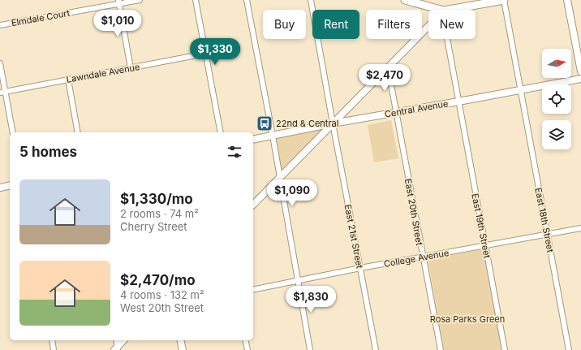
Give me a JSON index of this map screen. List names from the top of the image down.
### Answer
{
  "streets": {
    "street": [
      "Elmdale Court",
      "Lawndale Avenue",
      "Central Avenue",
      "East 20th Street",
      "East 18th Street",
      "East 19th Street",
      "East 21st Street",
      "College Avenue"
    ]
  },
  "crossings": [
    ["Central Avenue", "East 20th Street"],
    ["Central Avenue", "East 18th Street"],
    ["Central Avenue", "East 19th Street"],
    ["Central Avenue", "East 21st Street"],
    ["East 20th Street", "College Avenue"],
    ["East 18th Street", "College Avenue"],
    ["East 19th Street", "College Avenue"],
    ["East 21st Street", "College Avenue"]
  ],
  "parks": ["Rosa Parks Green"],
  "places": {
    "bus stop": ["22nd & Central"]
  },
  "north": "right",
  "page": {
    "price": [
      "$1,010",
      "$1,330",
      "$2,470",
      "$1,090",
      "$1,830"
    ],
    "chip": [
      "Buy",
      "Rent",
      "Filters",
      "New"
    ],
    "heading": "5 homes",
    "list": [
      {
        "name": "$1,330/mo",
        "note": "2 rooms · 74 m² · Cherry Street"
      },
      {
        "name": "$2,470/mo",
        "note": "4 rooms · 132 m² · West 20th Street"
      }
    ]
  }
}
